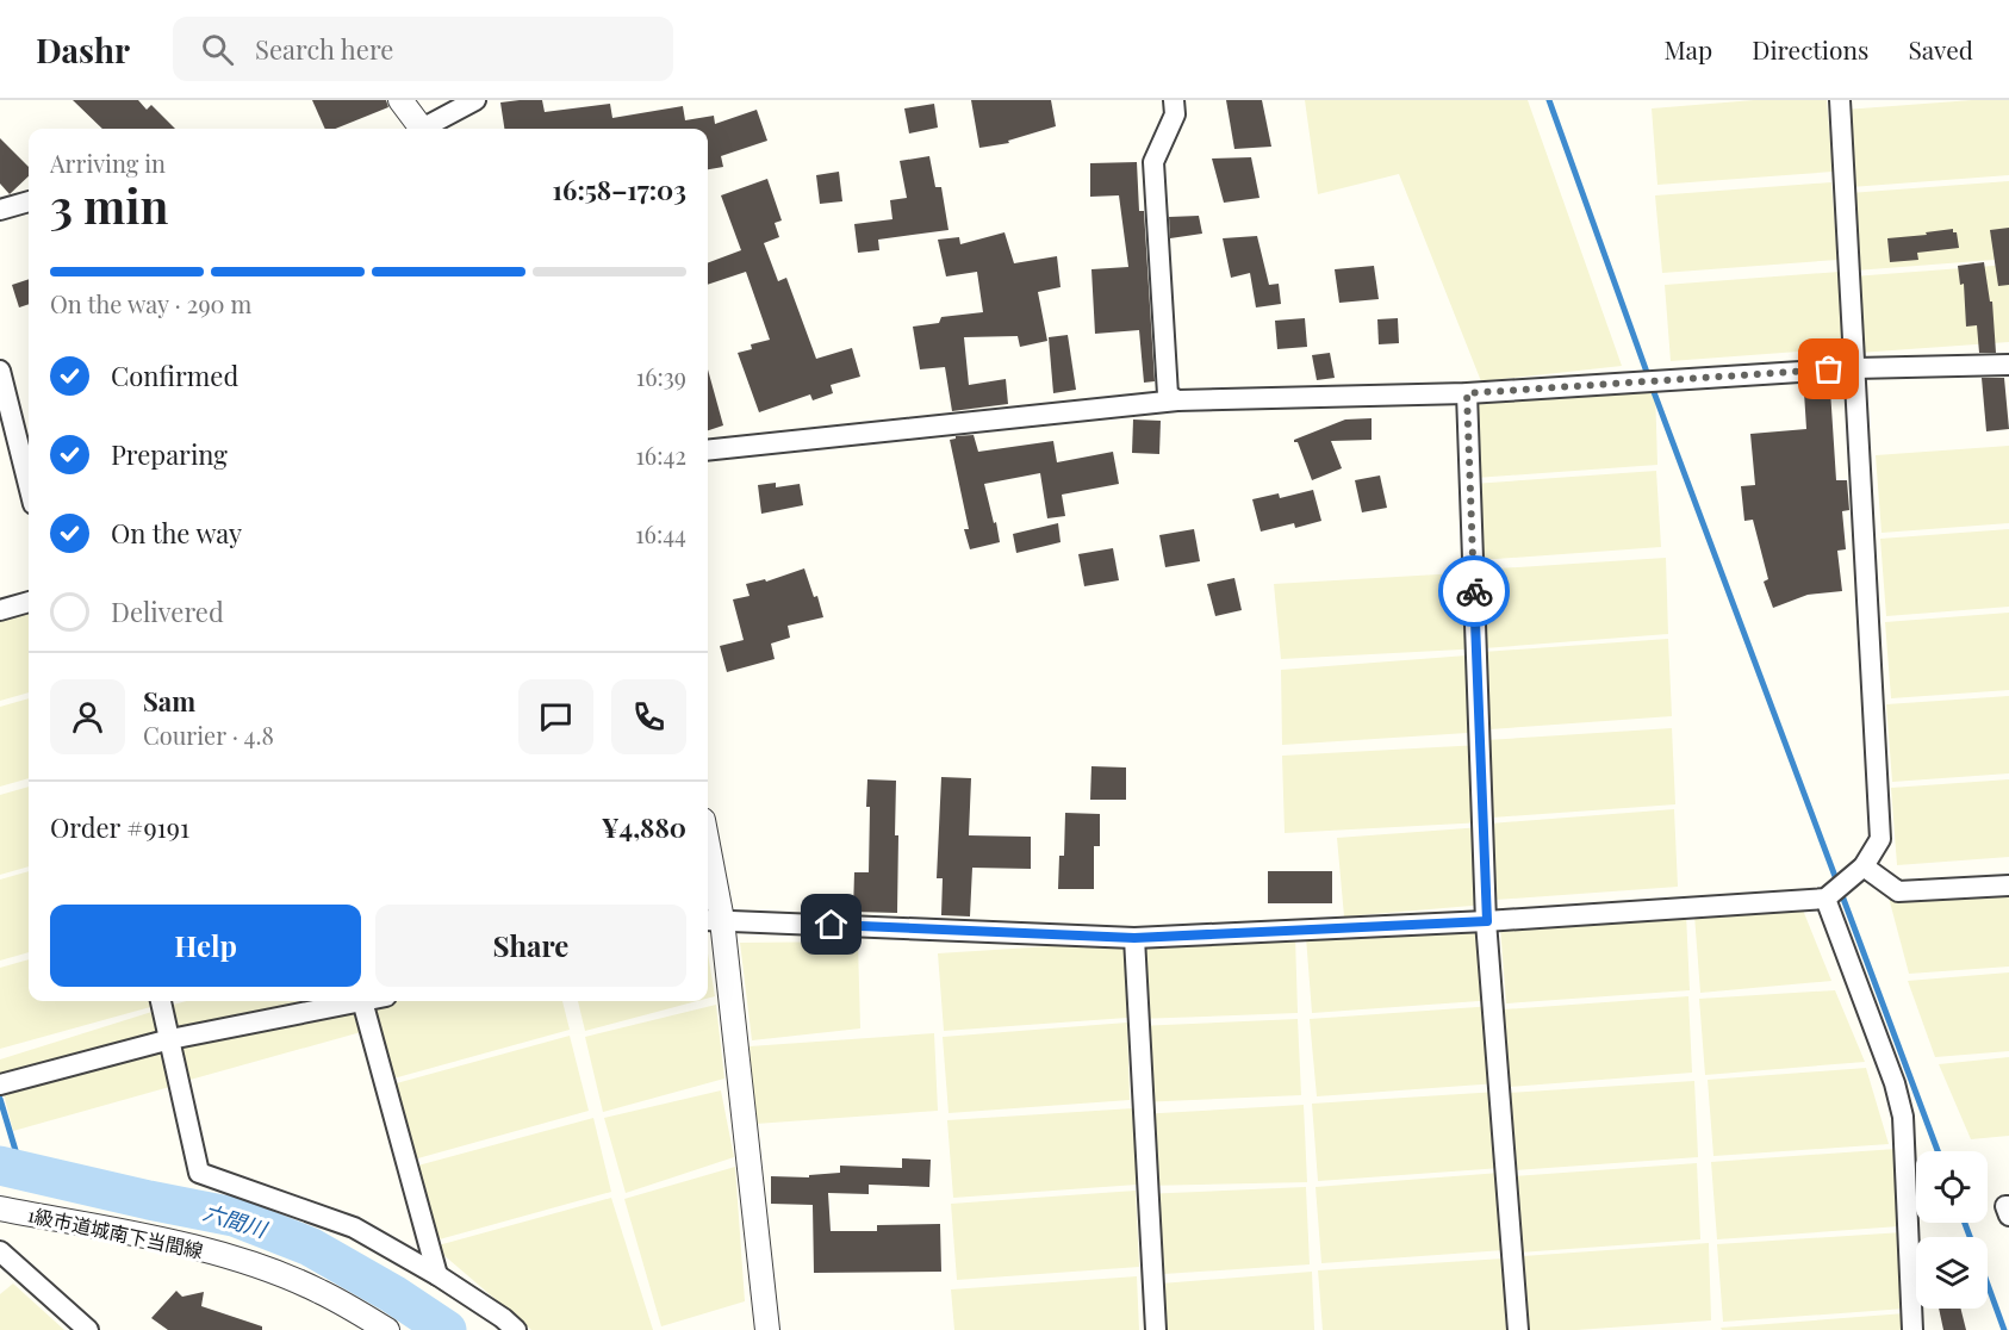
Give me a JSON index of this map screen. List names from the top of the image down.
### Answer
{
  "streets": {
    "street": ["1級市道城南下当間線"]
  },
  "water": ["六間川"],
  "page": {
    "header": "Dashr",
    "search": "Search here",
    "nav": ["Map", "Directions", "Saved"],
    "heading": ["3 min", "Arriving in", "16:58–17:03"],
    "panel": [
      "Sam",
      "Courier · 4.8",
      "Order #9191",
      "¥4,880"
    ],
    "bar": "On the way · 290 m",
    "list": [
      ["Confirmed", "16:39"],
      ["Preparing", "16:42"],
      ["On the way", "16:44"],
      "Delivered"
    ],
    "buttons": ["Help", "Share"]
  }
}
